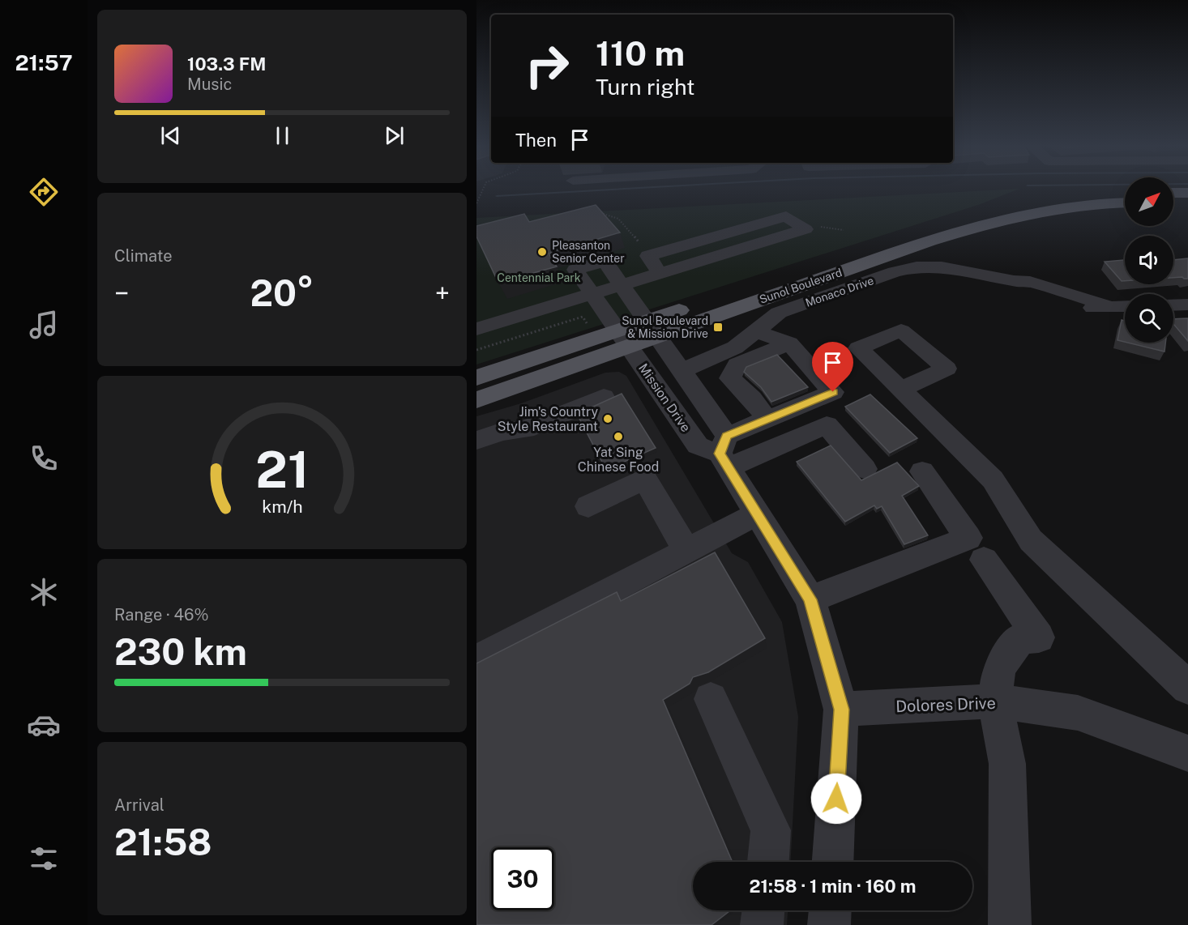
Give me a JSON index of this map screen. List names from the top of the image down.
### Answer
{
  "streets": {
    "main road": ["Sunol Boulevard"],
    "street": ["Monaco Drive", "Mission Drive", "Dolores Drive"]
  },
  "crossings": [
    ["Sunol Boulevard", "Mission Drive"]
  ],
  "parks": ["Centennial Park"],
  "places": {
    "other": ["Pleasanton Senior Center", "Jim's Country Style Restaurant", "Yat Sing Chinese Food"],
    "transit": ["Sunol Boulevard & Mission Drive"]
  },
  "north": "top right",
  "page": {
    "tabs": "21:57",
    "turn": ["110 m", "Turn right"],
    "song": ["103.3 FM", "Music"],
    "then": "Then",
    "tile": [
      "Climate",
      ["Range · 46%", "230 km"],
      ["Arrival", "21:58"]
    ],
    "heat": ["−", "20°", "+"],
    "limit": "30",
    "trip": "21:58 · 1 min · 160 m",
    "gauge": ["21", "km/h"]
  }
}
